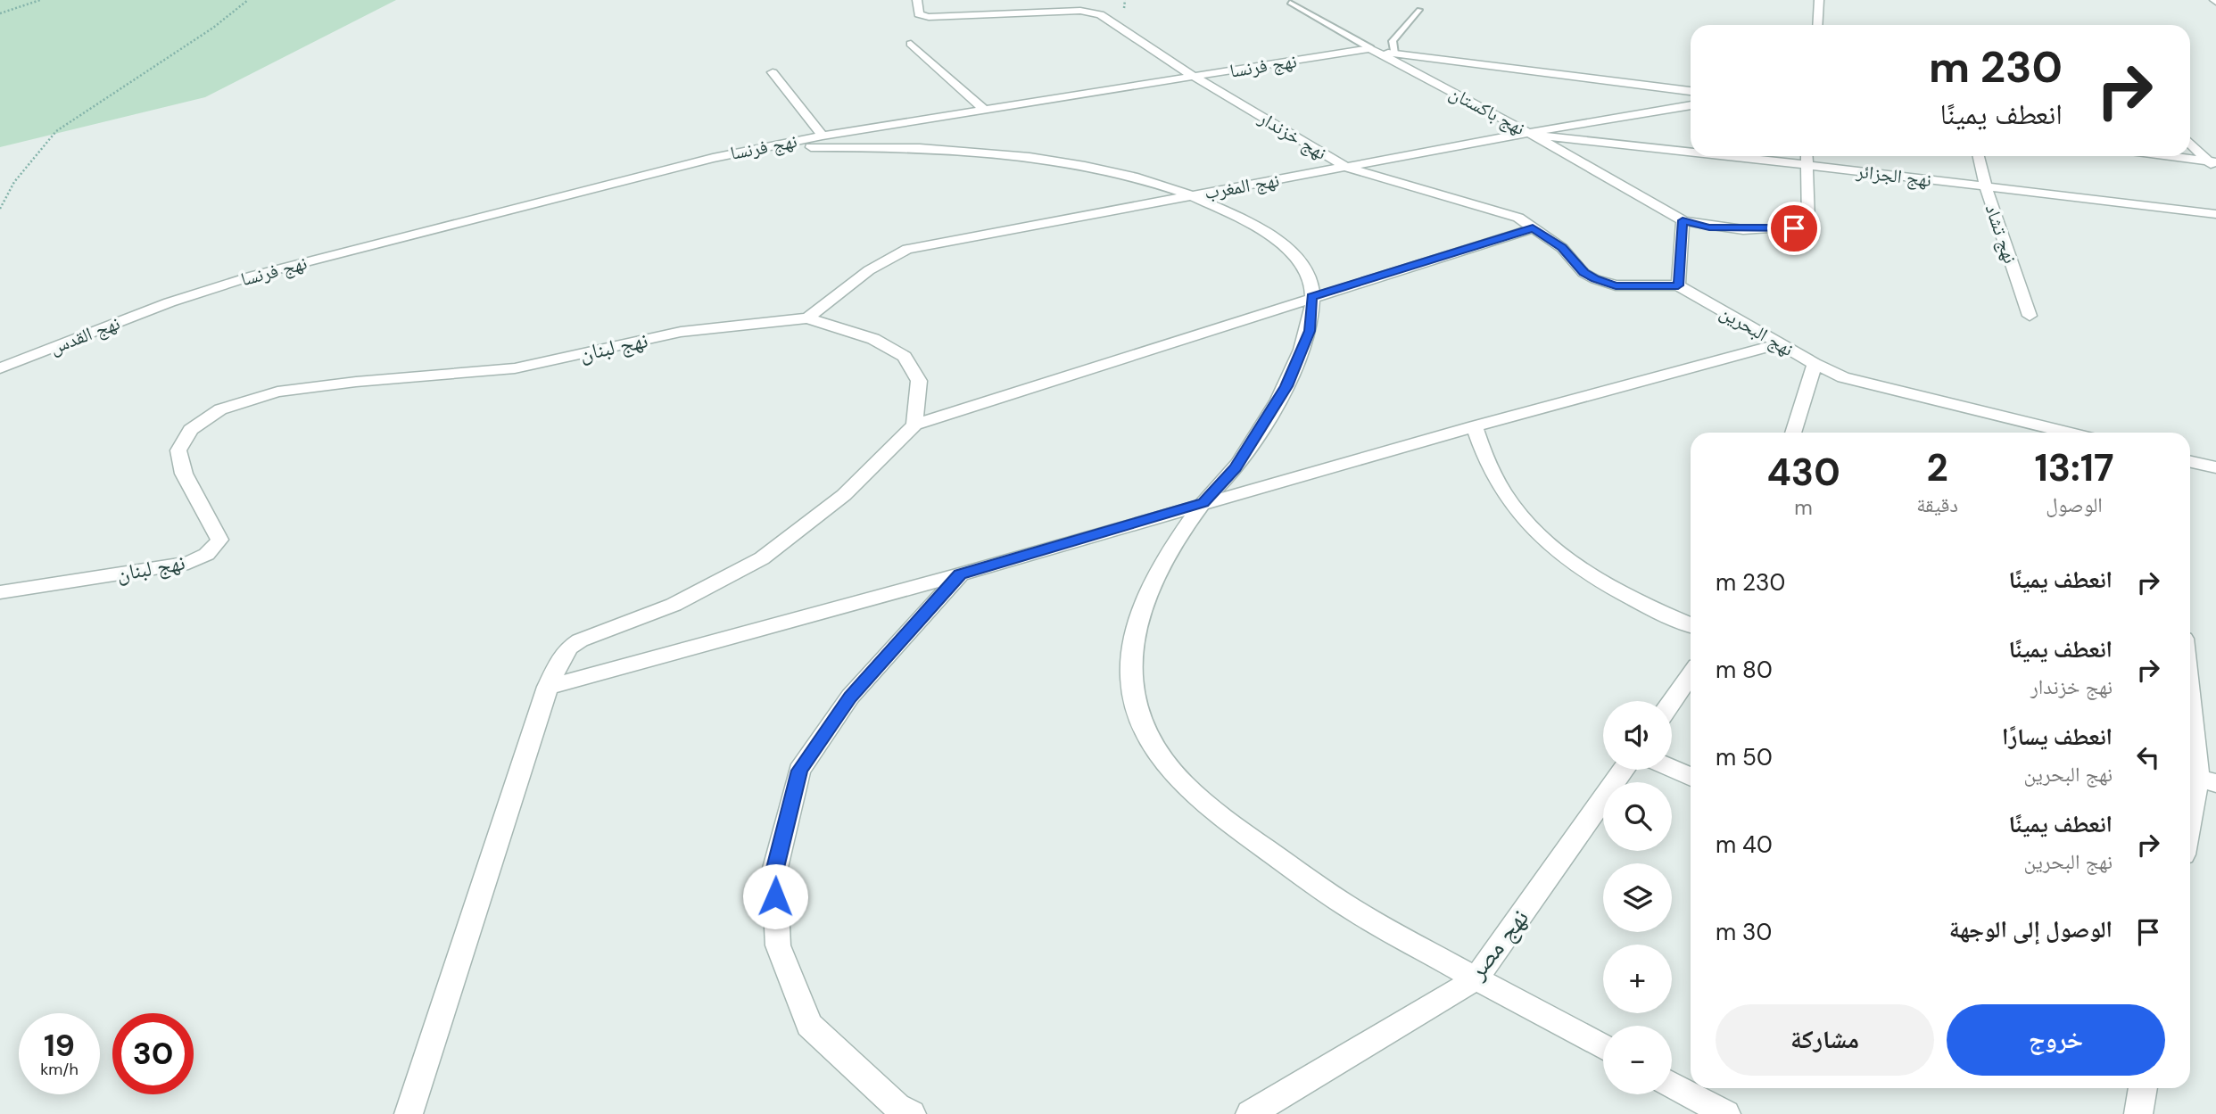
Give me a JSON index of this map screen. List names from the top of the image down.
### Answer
{
  "streets": {
    "street": [
      "نهج فرنسا",
      "نهج باكستان",
      "نهج خزندار",
      "نهج الجزائر",
      "نهج المغرب",
      "نهج تشاد",
      "نهج البحرين",
      "نهج القدس",
      "نهج لبنان",
      "نهج مصر"
    ]
  },
  "crossings": [
    ["نهج فرنسا", "نهج باكستان"],
    ["نهج فرنسا", "نهج خزندار"],
    ["نهج فرنسا", "نهج القدس"],
    ["نهج باكستان", "نهج الجزائر"],
    ["نهج باكستان", "نهج المغرب"],
    ["نهج خزندار", "نهج المغرب"],
    ["نهج خزندار", "نهج البحرين"],
    ["نهج الجزائر", "نهج المغرب"],
    ["نهج الجزائر", "نهج تشاد"],
    ["نهج المغرب", "نهج لبنان"]
  ],
  "page": {
    "turn": ["230 m", "انعطف يمينًا"],
    "eta": [
      "13:17",
      "الوصول",
      "2",
      "دقيقة",
      "430",
      "m"
    ],
    "list": [
      {
        "name": "انعطف يمينًا",
        "value": "230 m"
      },
      {
        "name": "انعطف يمينًا",
        "note": "نهج خزندار",
        "value": "80 m"
      },
      {
        "name": "انعطف يسارًا",
        "note": "نهج البحرين",
        "value": "50 m"
      },
      {
        "name": "انعطف يمينًا",
        "note": "نهج البحرين",
        "value": "40 m"
      },
      {
        "name": "الوصول إلى الوجهة",
        "value": "30 m"
      }
    ],
    "map_buttons": ["+", "−"],
    "buttons": ["خروج", "مشاركة"],
    "speed": "19 km/h",
    "limit": "30"
  }
}
